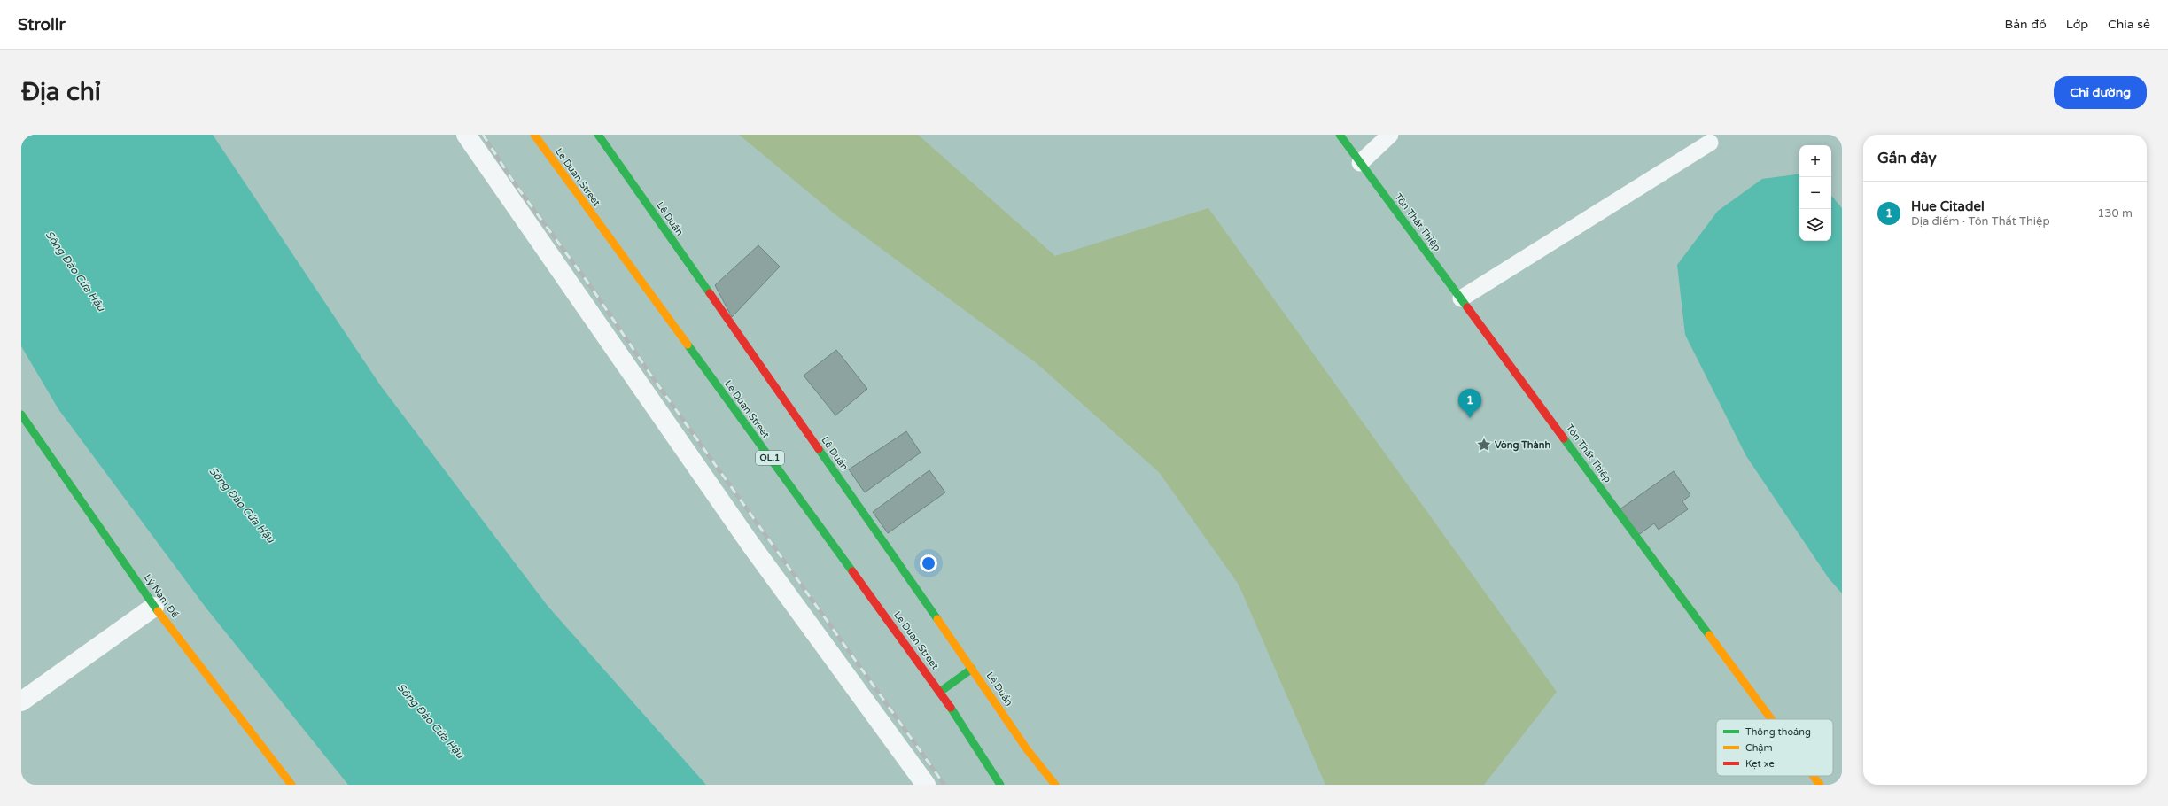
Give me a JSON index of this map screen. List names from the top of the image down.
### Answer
{
  "streets": {
    "main road": [
      "Le Duan Street",
      "Lê Duẩn",
      "Tôn Thất Thiệp",
      "QL.1",
      "Lý Nam Đế"
    ]
  },
  "water": ["Sông Đào Cửa Hậu"],
  "places": {
    "place": ["Vòng Thành"]
  },
  "legend": ["Thông thoáng", "Chậm", "Kẹt xe"],
  "page": {
    "header": "Strollr",
    "nav": ["Bản đồ", "Lớp", "Chia sẻ"],
    "buttons": "Chỉ đường",
    "title": "Địa chỉ",
    "heading": "Gần đây",
    "map_buttons": ["+", "−"],
    "list": [
      {
        "mark": "1",
        "name": "Hue Citadel",
        "note": "Địa điểm · Tôn Thất Thiệp",
        "value": "130 m"
      }
    ],
    "pins": "1"
  }
}
